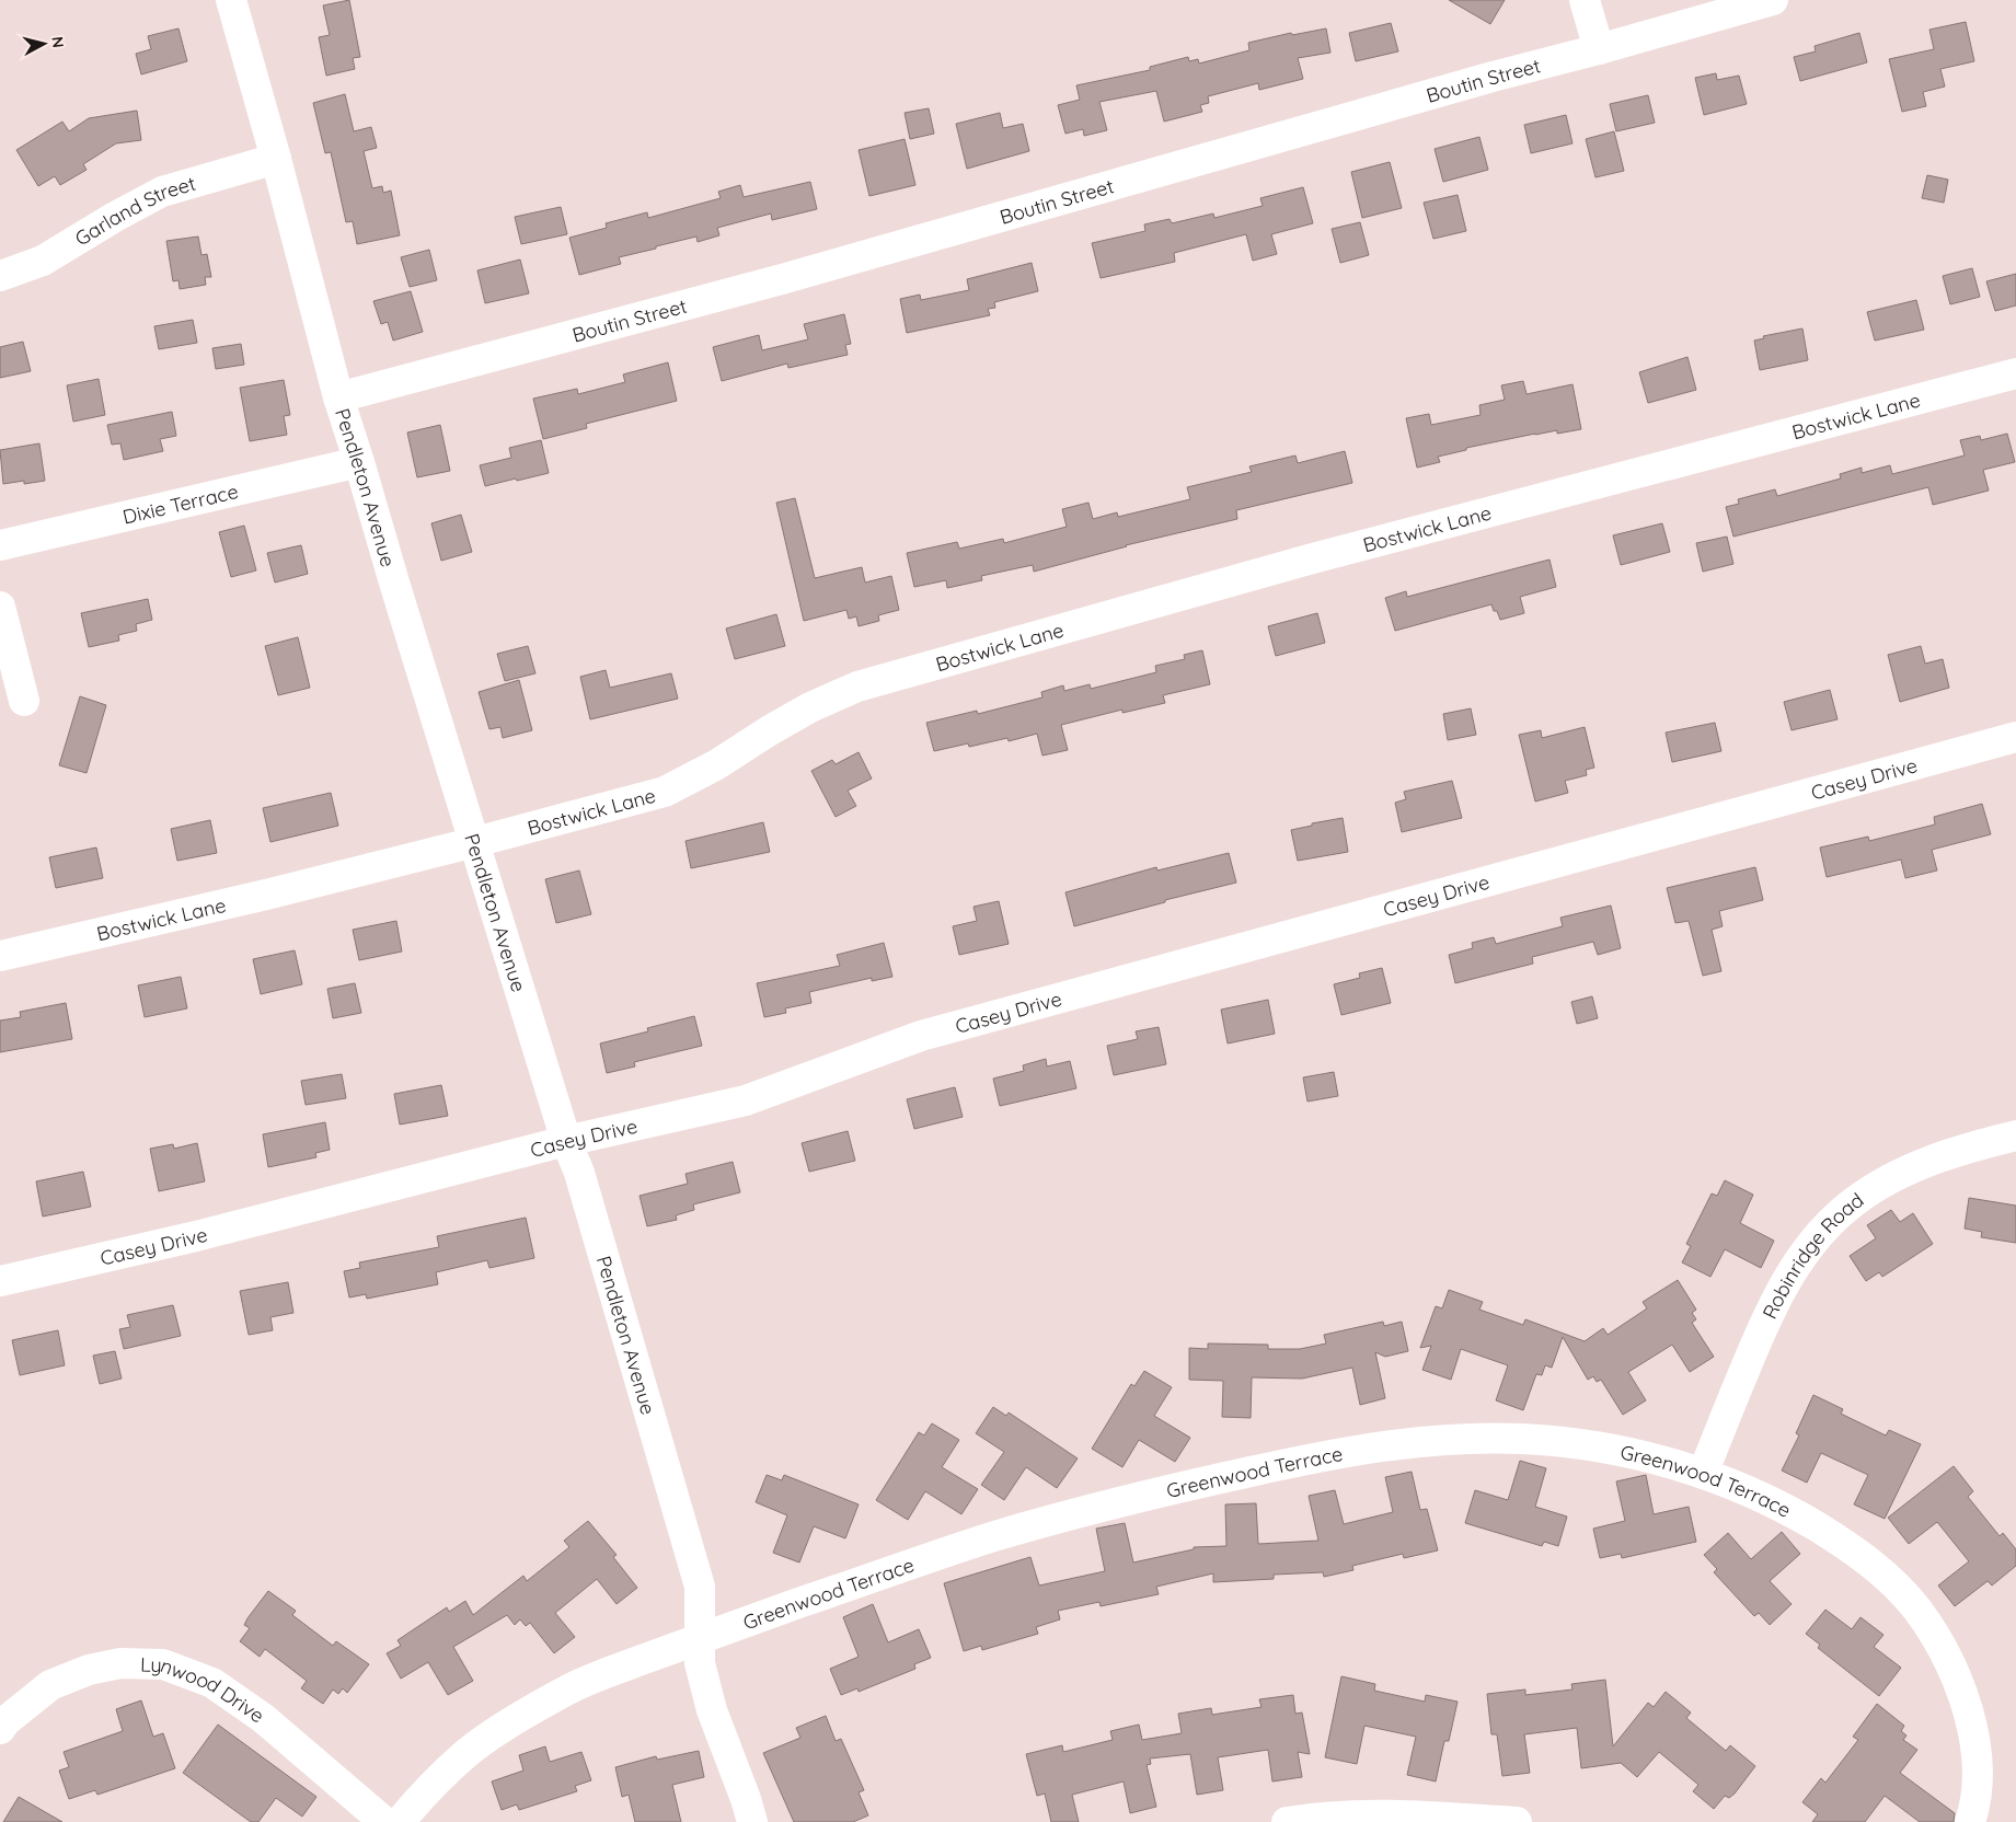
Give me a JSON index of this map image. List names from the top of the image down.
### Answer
{
  "streets": {
    "street": [
      "Boutin Street",
      "Garland Street",
      "Bostwick Lane",
      "Pendleton Avenue",
      "Dixie Terrace",
      "Casey Drive",
      "Robinridge Road",
      "Greenwood Terrace",
      "Lynwood Drive"
    ]
  },
  "crossings": [
    ["Boutin Street", "Pendleton Avenue"],
    ["Garland Street", "Pendleton Avenue"],
    ["Bostwick Lane", "Pendleton Avenue"],
    ["Pendleton Avenue", "Dixie Terrace"],
    ["Pendleton Avenue", "Casey Drive"],
    ["Pendleton Avenue", "Greenwood Terrace"],
    ["Robinridge Road", "Greenwood Terrace"]
  ],
  "north": "right"
}
